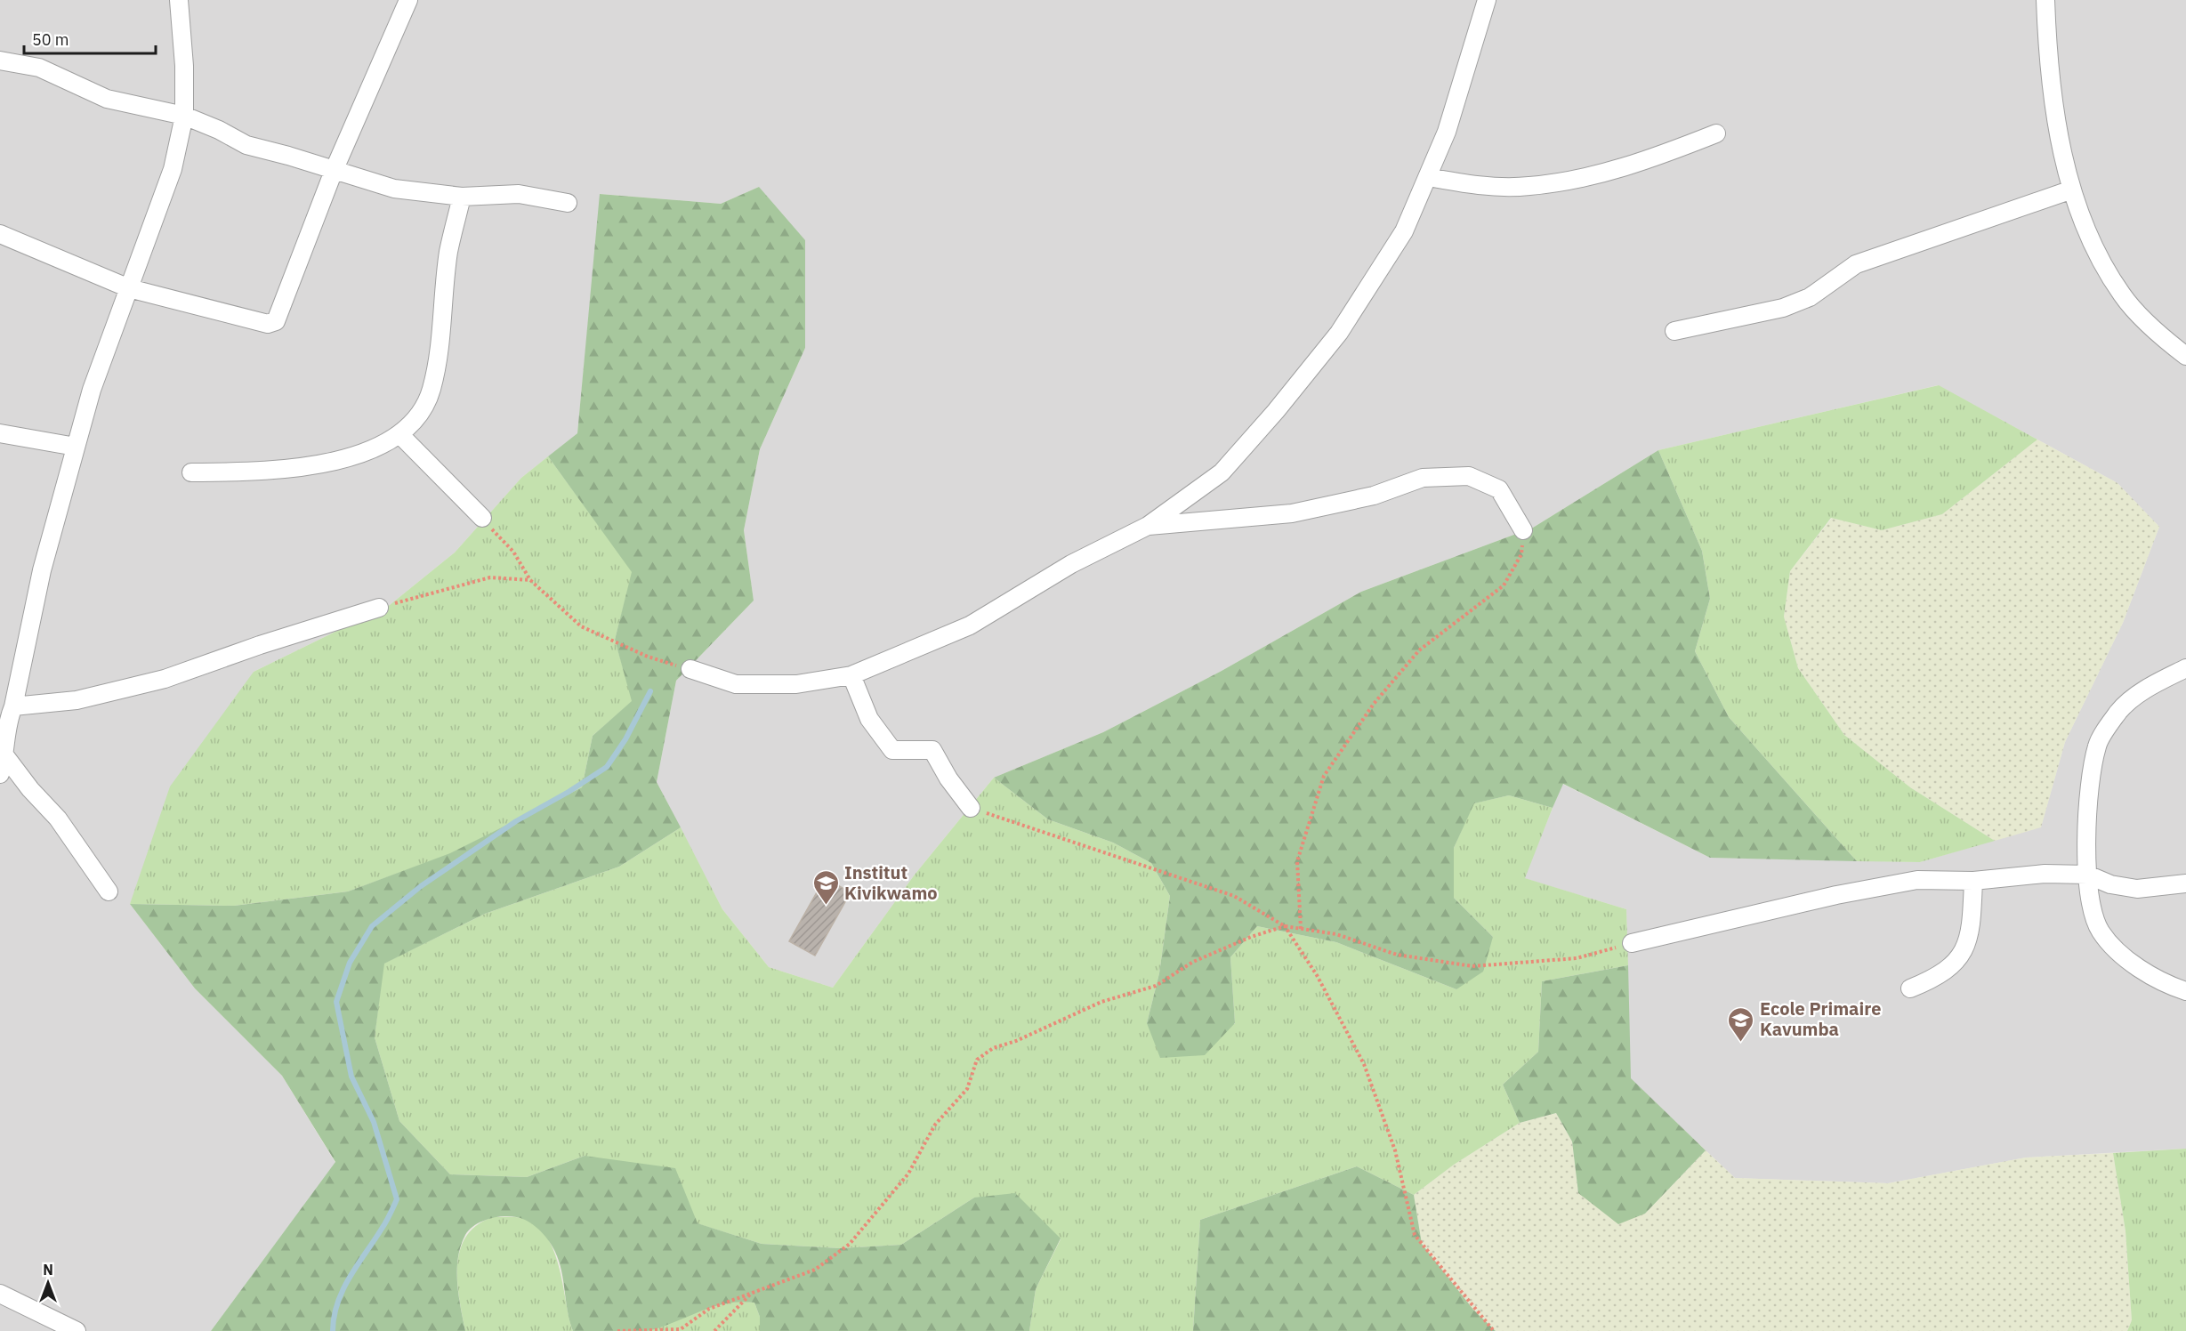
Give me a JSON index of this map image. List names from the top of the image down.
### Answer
{
  "places": {
    "school or university": ["Institut Kivikwamo", "Ecole Primaire Kavumba"]
  },
  "scale_bar": "50 m",
  "north": "top"
}
